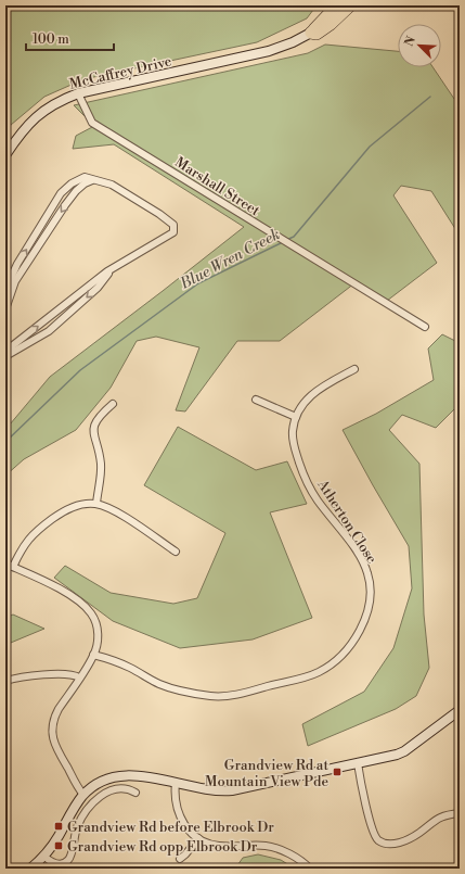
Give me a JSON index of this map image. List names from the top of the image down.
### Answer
{
  "streets": {
    "street": ["McCaffrey Drive", "Marshall Street", "Atherton Close"]
  },
  "crossings": [
    ["McCaffrey Drive", "Marshall Street"]
  ],
  "water": ["Blue Wren Creek"],
  "places": {
    "transit": ["Grandview Rd at Mountain View Pde", "Grandview Rd before Elbrook Dr", "Grandview Rd opp Elbrook Dr"]
  },
  "scale_bar": "100 m",
  "north": "top left"
}
